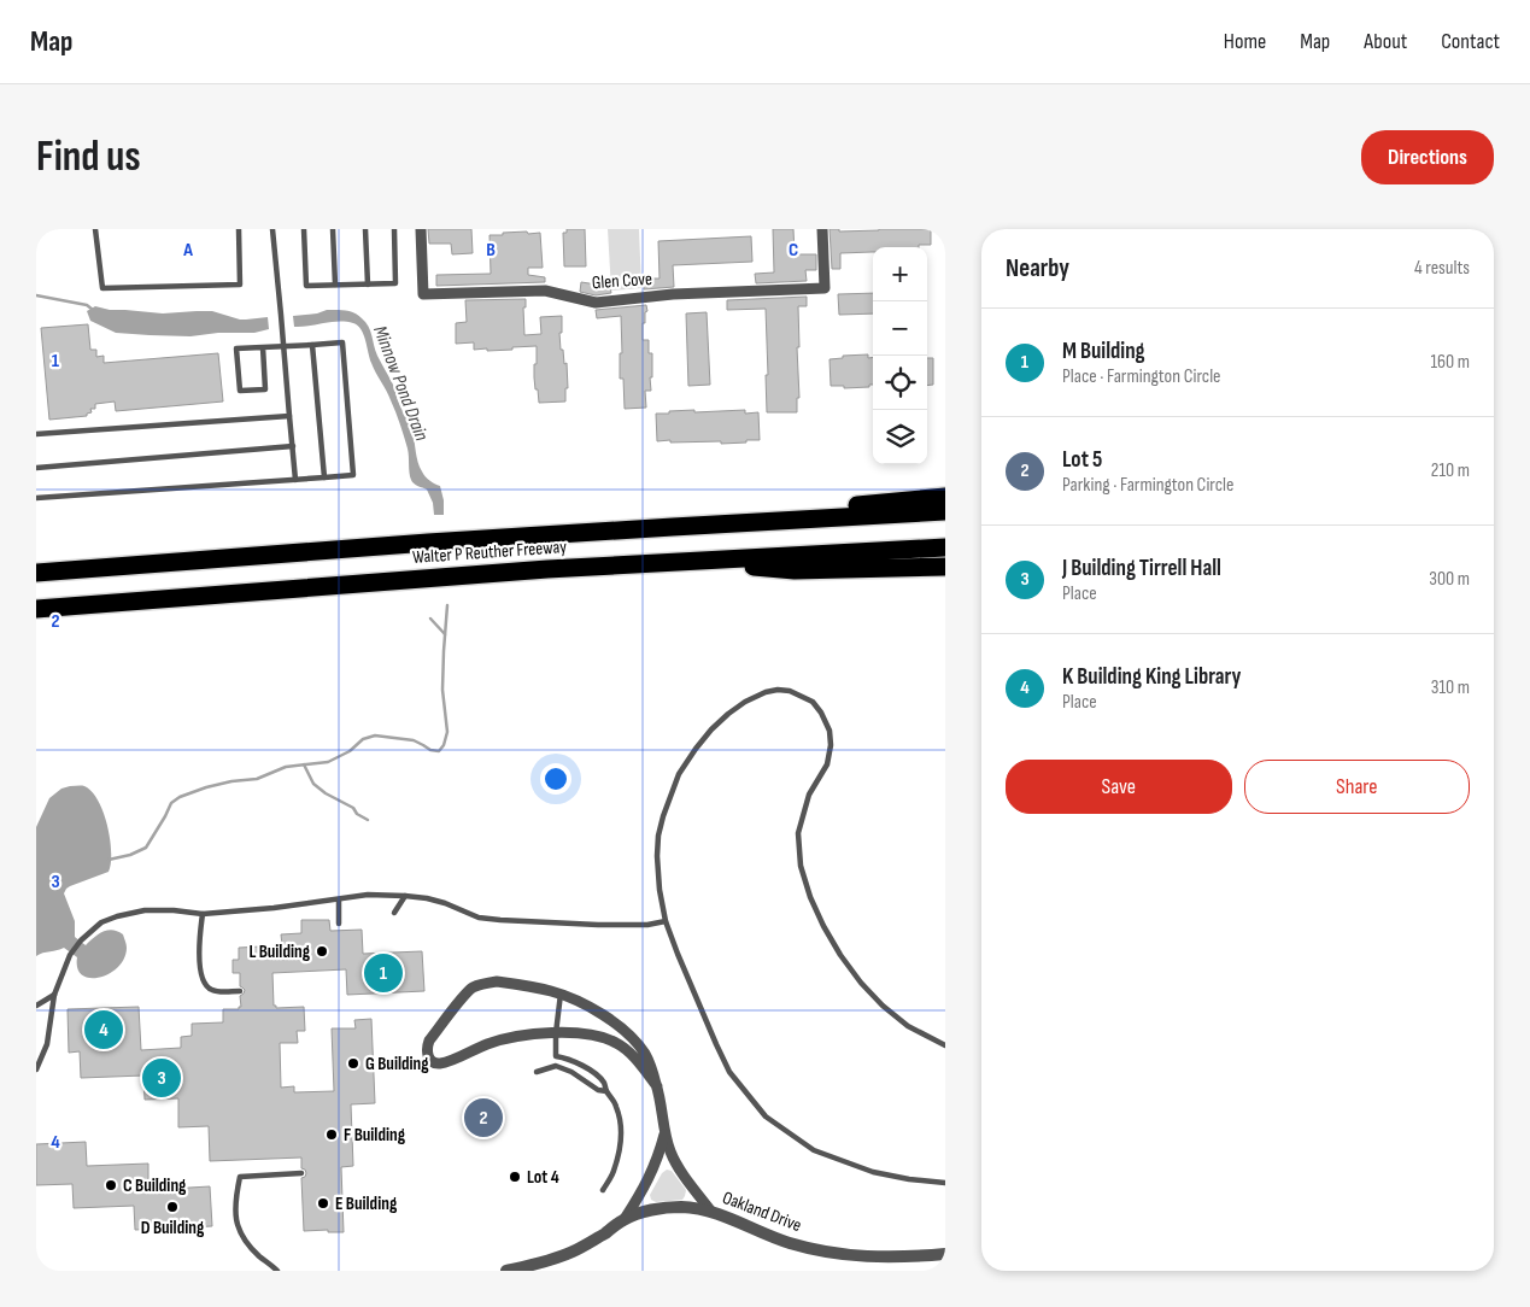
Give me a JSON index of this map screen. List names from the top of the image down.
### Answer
{
  "streets": {
    "highway": ["Walter P Reuther Freeway"],
    "street": ["Glen Cove", "Oakland Drive"]
  },
  "water": ["Minnow Pond Drain"],
  "places": [
    "L Building",
    "G Building",
    "F Building",
    "Lot 4",
    "C Building",
    "E Building",
    "D Building"
  ],
  "page": {
    "header": "Map",
    "nav": [
      "Home",
      "Map",
      "About",
      "Contact"
    ],
    "buttons": [
      "Directions",
      ["Save", "Share"]
    ],
    "title": "Find us",
    "heading": ["Nearby", "4 results"],
    "map_buttons": ["+", "−"],
    "list": [
      {
        "mark": "1",
        "name": "M Building",
        "note": "Place · Farmington Circle",
        "value": "160 m"
      },
      {
        "mark": "2",
        "name": "Lot 5",
        "note": "Parking · Farmington Circle",
        "value": "210 m"
      },
      {
        "mark": "3",
        "name": "J Building Tirrell Hall",
        "note": "Place",
        "value": "300 m"
      },
      {
        "mark": "4",
        "name": "K Building King Library",
        "note": "Place",
        "value": "310 m"
      }
    ],
    "pins": [
      "1",
      "4",
      "3",
      "2"
    ]
  },
  "grid": {
    "columns": ["A", "B", "C"],
    "rows": [
      "1",
      "2",
      "3",
      "4"
    ]
  }
}
